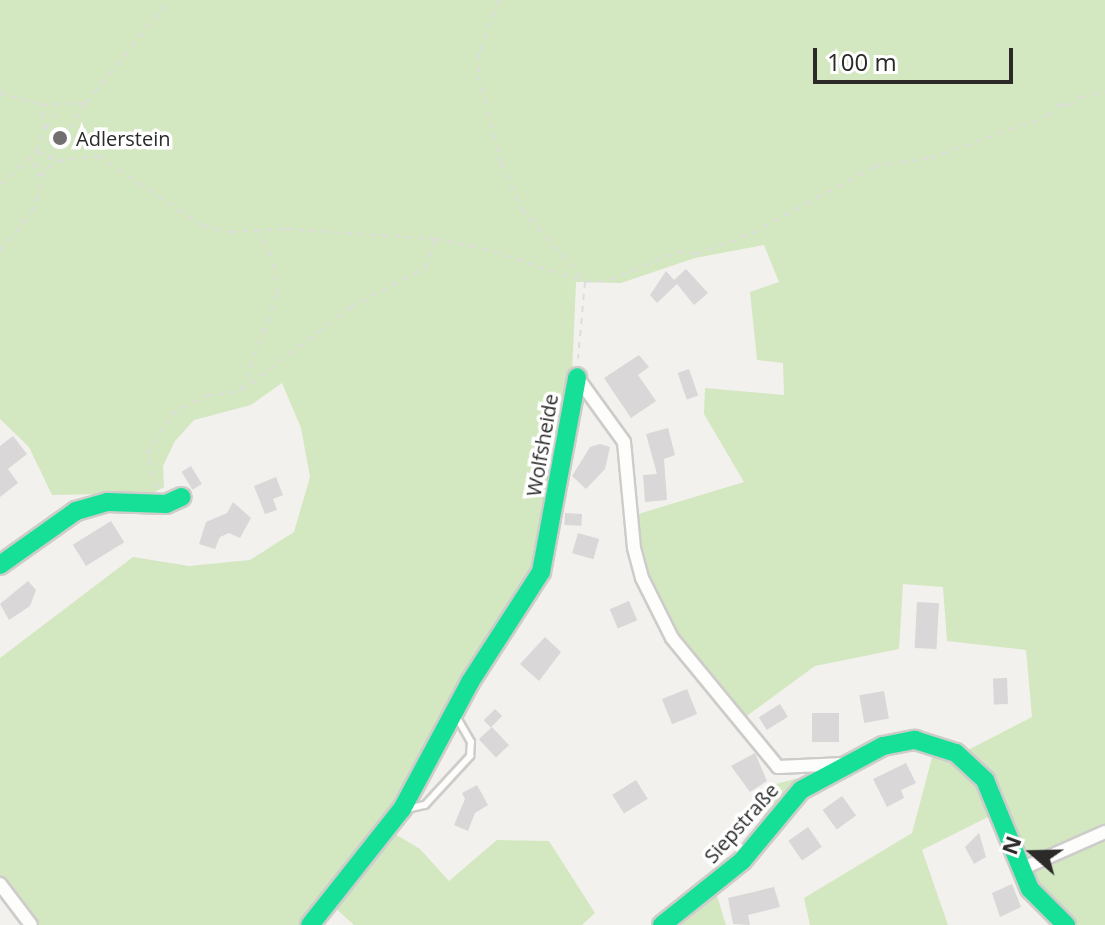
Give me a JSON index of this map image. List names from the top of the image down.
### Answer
{
  "streets": {
    "street": ["Wolfsheide", "Siepstraße"]
  },
  "crossings": [
    ["Wolfsheide", "Siepstraße"]
  ],
  "places": ["Adlerstein"],
  "scale_bar": "100 m",
  "north": "left"
}
